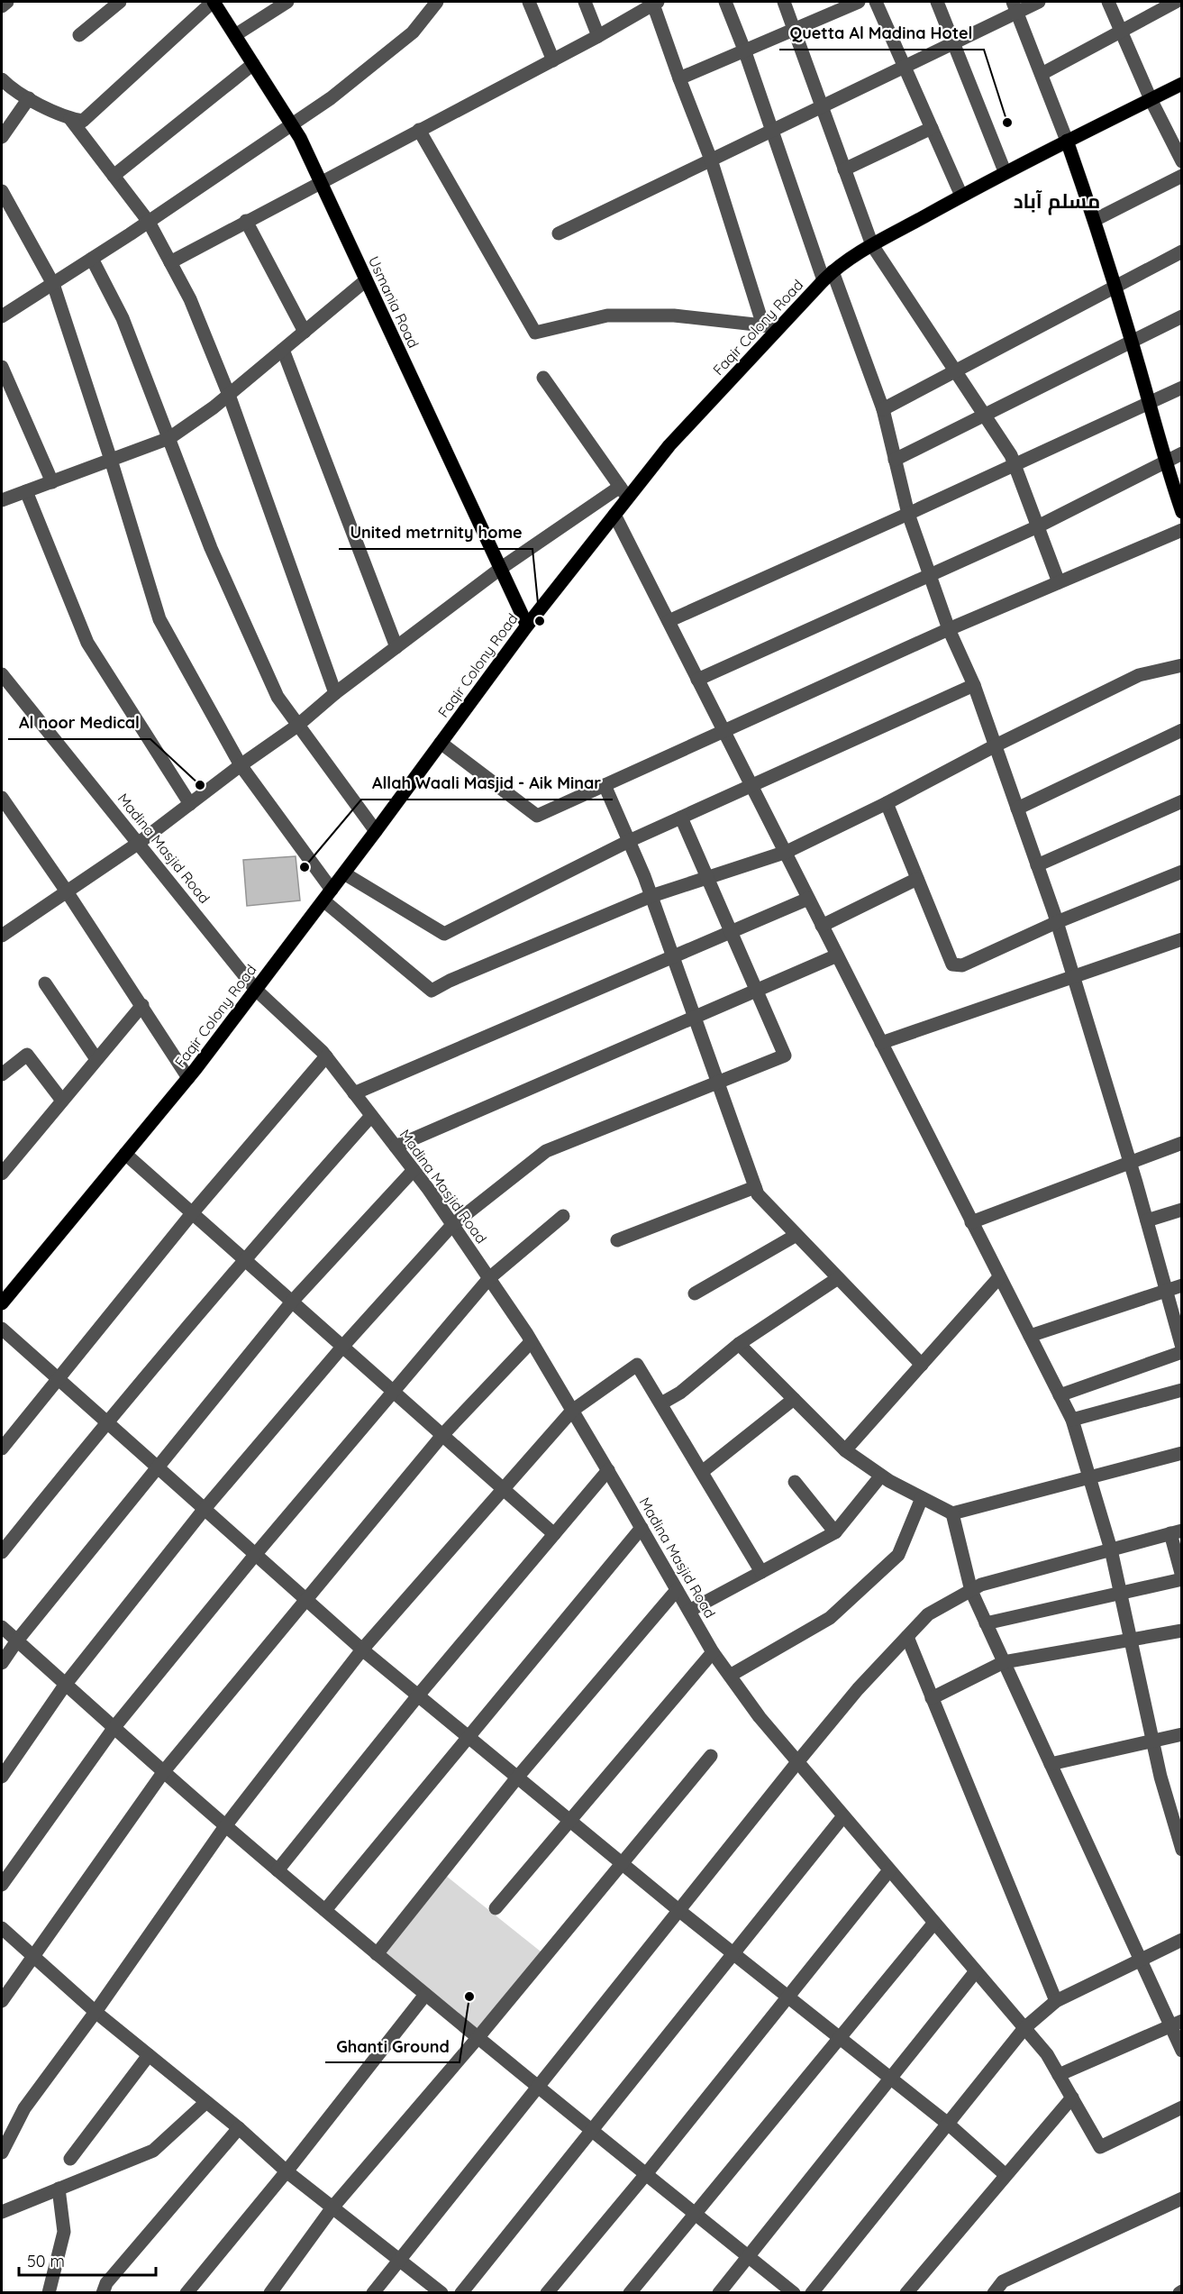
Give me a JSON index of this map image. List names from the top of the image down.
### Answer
{
  "streets": {
    "main road": ["Usmania Road", "Faqir Colony Road"],
    "street": ["Madina Masjid Road"]
  },
  "crossings": [
    ["Usmania Road", "Faqir Colony Road"],
    ["Faqir Colony Road", "Madina Masjid Road"]
  ],
  "districts": ["مسلم آباد"],
  "places": [
    "Quetta Al Madina Hotel",
    "United metrnity home",
    "Al noor Medical",
    "Allah Waali Masjid - Aik Minar",
    "Ghanti Ground"
  ],
  "scale_bar": "50 m"
}
